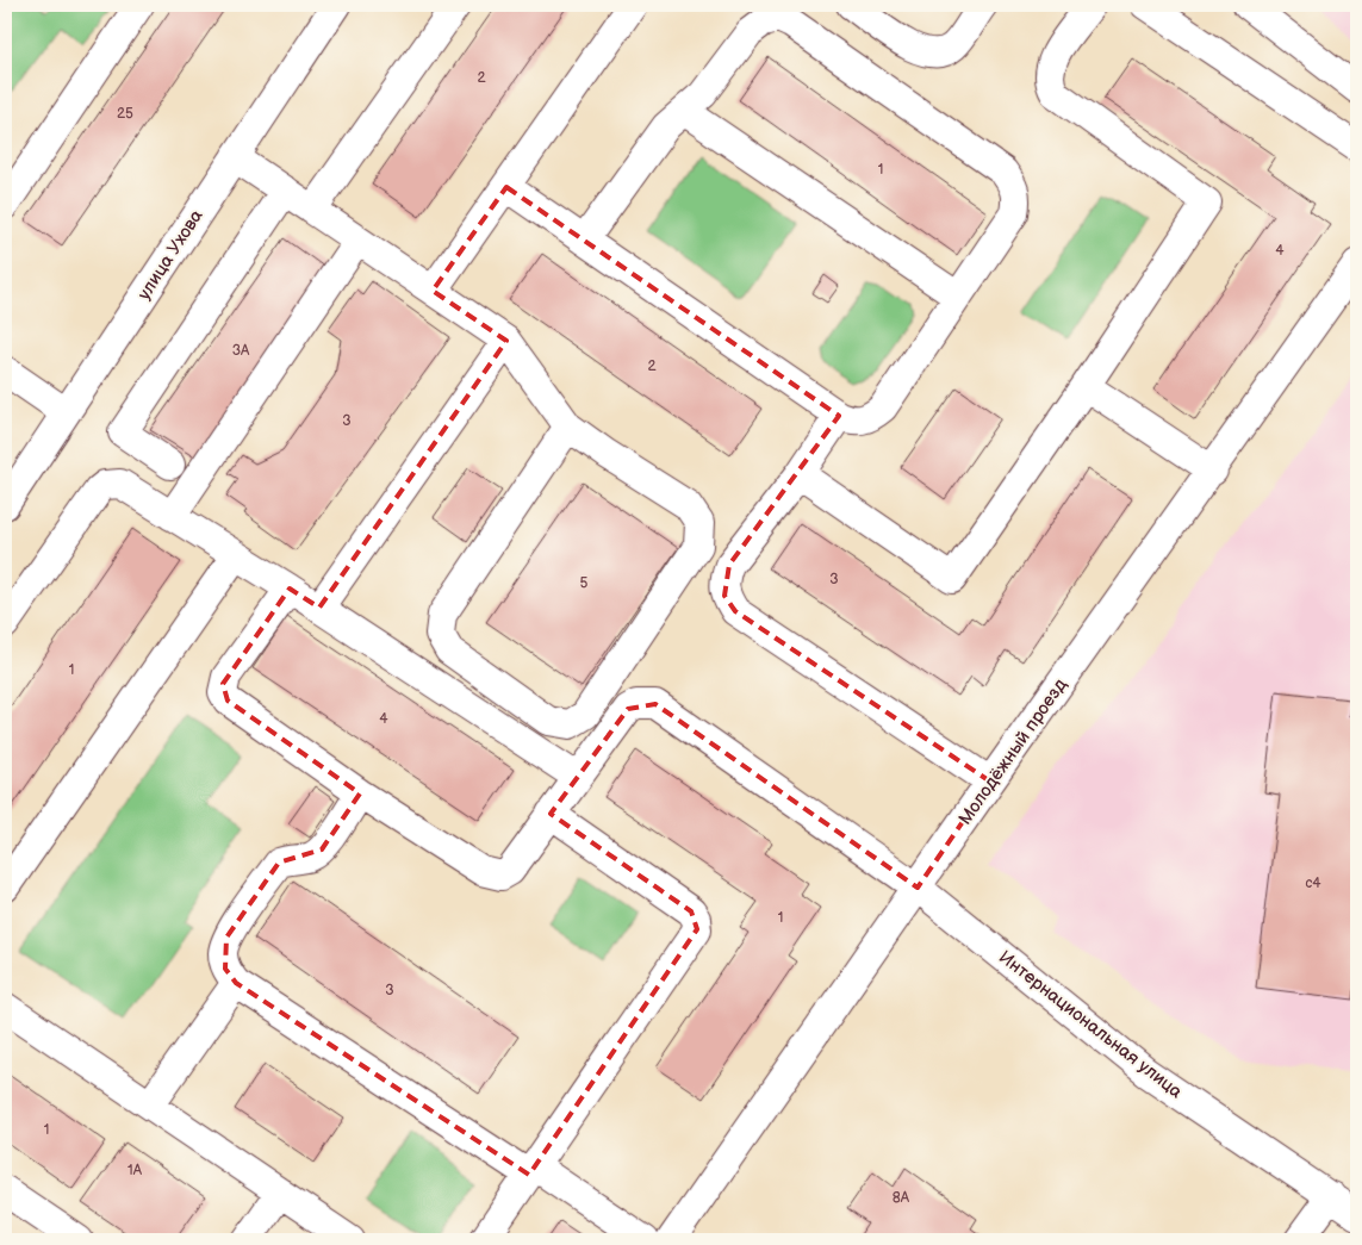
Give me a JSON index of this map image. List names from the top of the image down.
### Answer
{
  "streets": {
    "street": ["улица Ухова", "Молодёжный проезд", "Интернациональная улица"]
  },
  "crossings": [
    ["Молодёжный проезд", "Интернациональная улица"]
  ],
  "house_numbers": [
    "2",
    "25",
    "1",
    "4",
    "3А",
    "2",
    "3",
    "3",
    "5",
    "1",
    "4",
    "с4",
    "1",
    "3",
    "1",
    "1А",
    "8А"
  ]
}
